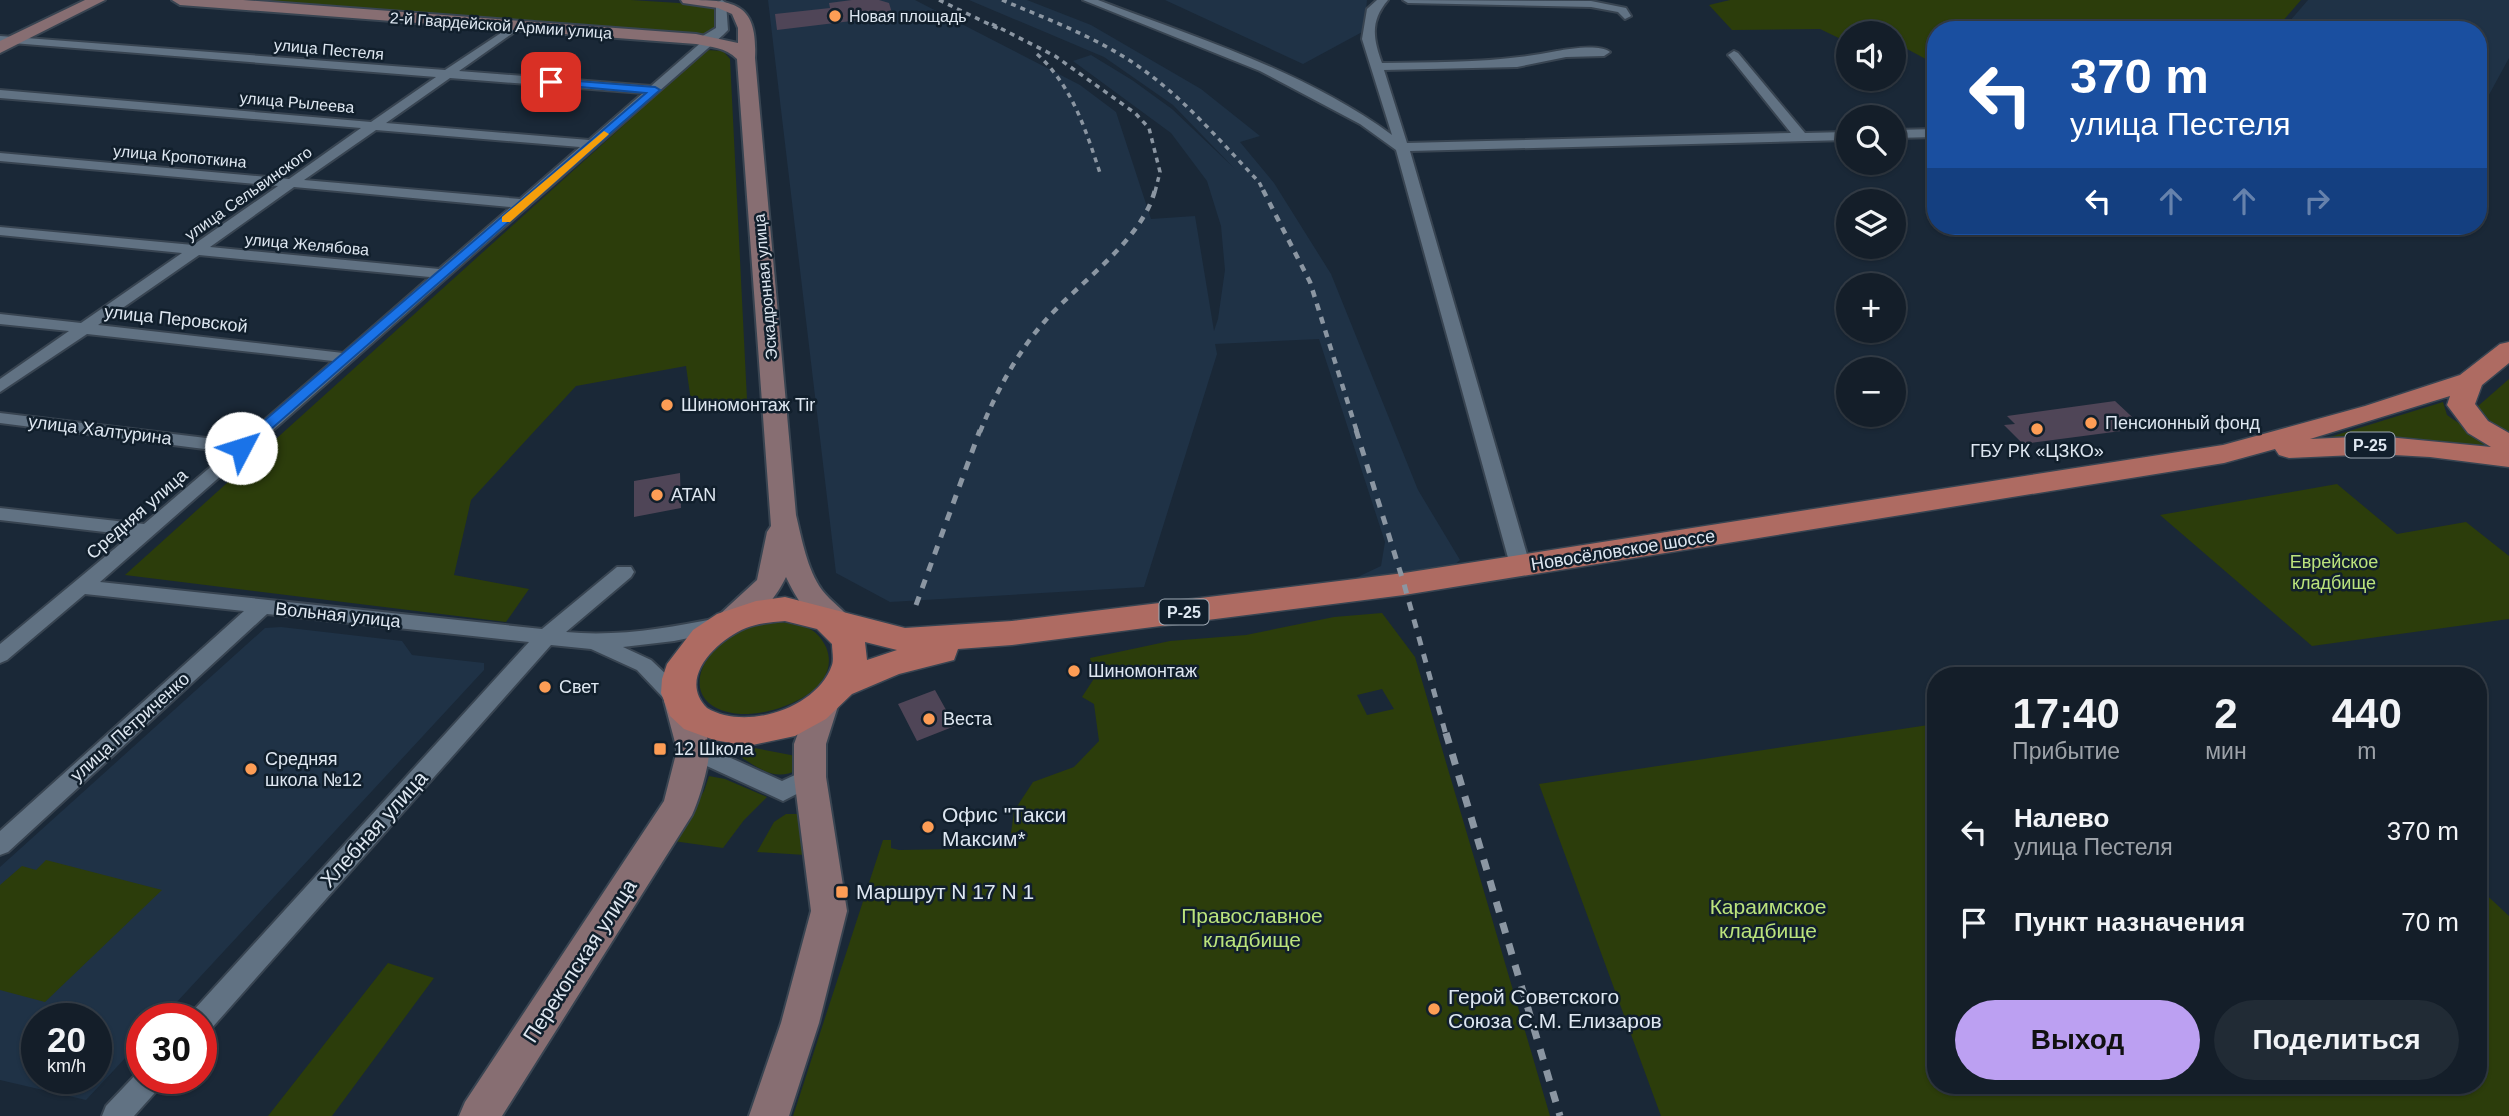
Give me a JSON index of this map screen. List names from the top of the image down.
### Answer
{
  "streets": {
    "main road": [
      "2-й Гвардейской Армии улица",
      "Эскадронная улица",
      "Р-25",
      "Новосёловское шоссе",
      "Перекопская улица"
    ],
    "street": [
      "улица Пестеля",
      "улица Рылеева",
      "улица Кропоткина",
      "улица Сельвинского",
      "улица Желябова",
      "улица Перовской",
      "улица Халтурина",
      "Средняя улица",
      "Вольная улица",
      "улица Петриченко",
      "Хлебная улица"
    ]
  },
  "crossings": [
    ["2-й Гвардейской Армии улица", "улица Сельвинского"],
    ["2-й Гвардейской Армии улица", "Эскадронная улица"],
    ["2-й Гвардейской Армии улица", "Средняя улица"],
    ["улица Пестеля", "улица Сельвинского"],
    ["улица Пестеля", "Средняя улица"],
    ["улица Рылеева", "улица Сельвинского"],
    ["улица Рылеева", "Средняя улица"],
    ["улица Кропоткина", "улица Сельвинского"],
    ["улица Кропоткина", "Средняя улица"],
    ["улица Сельвинского", "улица Желябова"],
    ["улица Сельвинского", "улица Перовской"],
    ["улица Желябова", "Средняя улица"],
    ["улица Перовской", "Средняя улица"],
    ["улица Халтурина", "Средняя улица"],
    ["Средняя улица", "Вольная улица"],
    ["Вольная улица", "улица Петриченко"],
    ["Вольная улица", "Хлебная улица"]
  ],
  "parks": ["Еврейское кладбище", "Караимское кладбище", "Православное кладбище"],
  "places": {
    "other": [
      "Новая площадь",
      "Шиномонтаж Tir",
      "Пенсионный фонд",
      "ГБУ РК «ЦЗКО»",
      "ATAN",
      "Шиномонтаж",
      "Свет",
      "Веста",
      "Средняя школа №12",
      "Офис \"Такси Максим*",
      "Герой Советского Союза С.М. Елизаров"
    ],
    "transit": ["12 Школа", "Маршрут N 17 N 1"]
  },
  "page": {
    "map_buttons": ["+", "−"],
    "turn": ["370 m", "улица Пестеля"],
    "eta": [
      "17:40",
      "Прибытие",
      "2",
      "мин",
      "440",
      "m"
    ],
    "list": [
      {
        "name": "Налево",
        "note": "улица Пестеля",
        "value": "370 m"
      },
      {
        "name": "Пункт назначения",
        "value": "70 m"
      }
    ],
    "buttons": ["Выход", "Поделиться"],
    "speed": "20 km/h",
    "limit": "30"
  }
}
